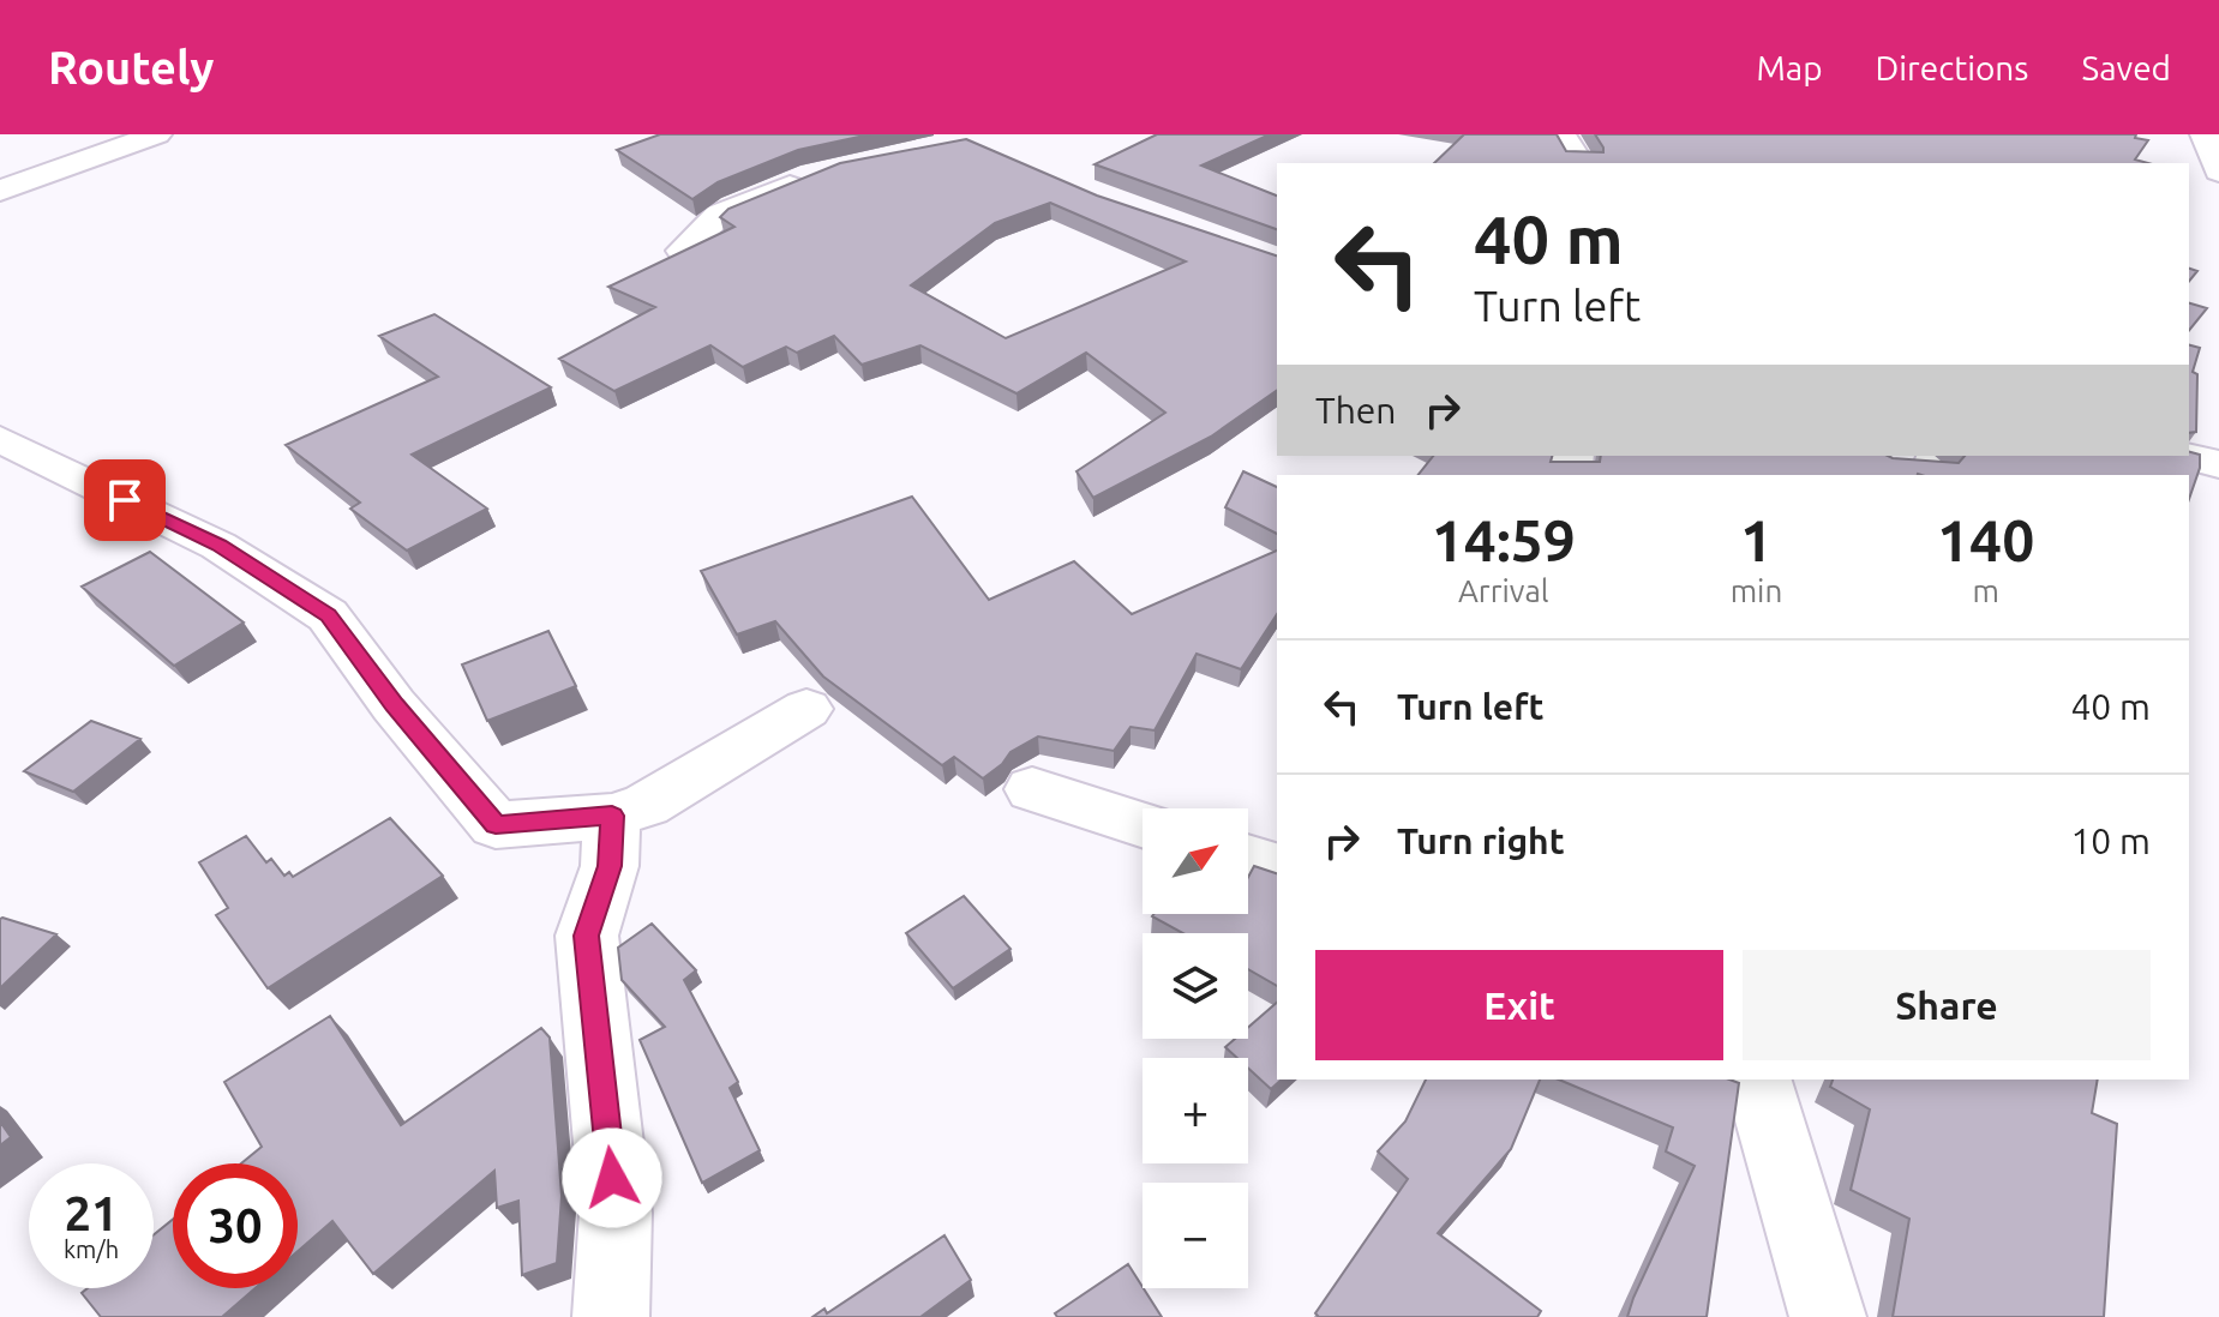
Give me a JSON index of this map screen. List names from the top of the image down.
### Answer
{
  "north": "top right",
  "page": {
    "header": "Routely",
    "nav": ["Map", "Directions", "Saved"],
    "turn": ["40 m", "Turn left"],
    "then": "Then",
    "eta": [
      "14:59",
      "Arrival",
      "1",
      "min",
      "140",
      "m"
    ],
    "list": [
      {
        "name": "Turn left",
        "value": "40 m"
      },
      {
        "name": "Turn right",
        "value": "10 m"
      }
    ],
    "map_buttons": ["+", "−"],
    "buttons": ["Exit", "Share"],
    "speed": "21 km/h",
    "limit": "30"
  }
}
